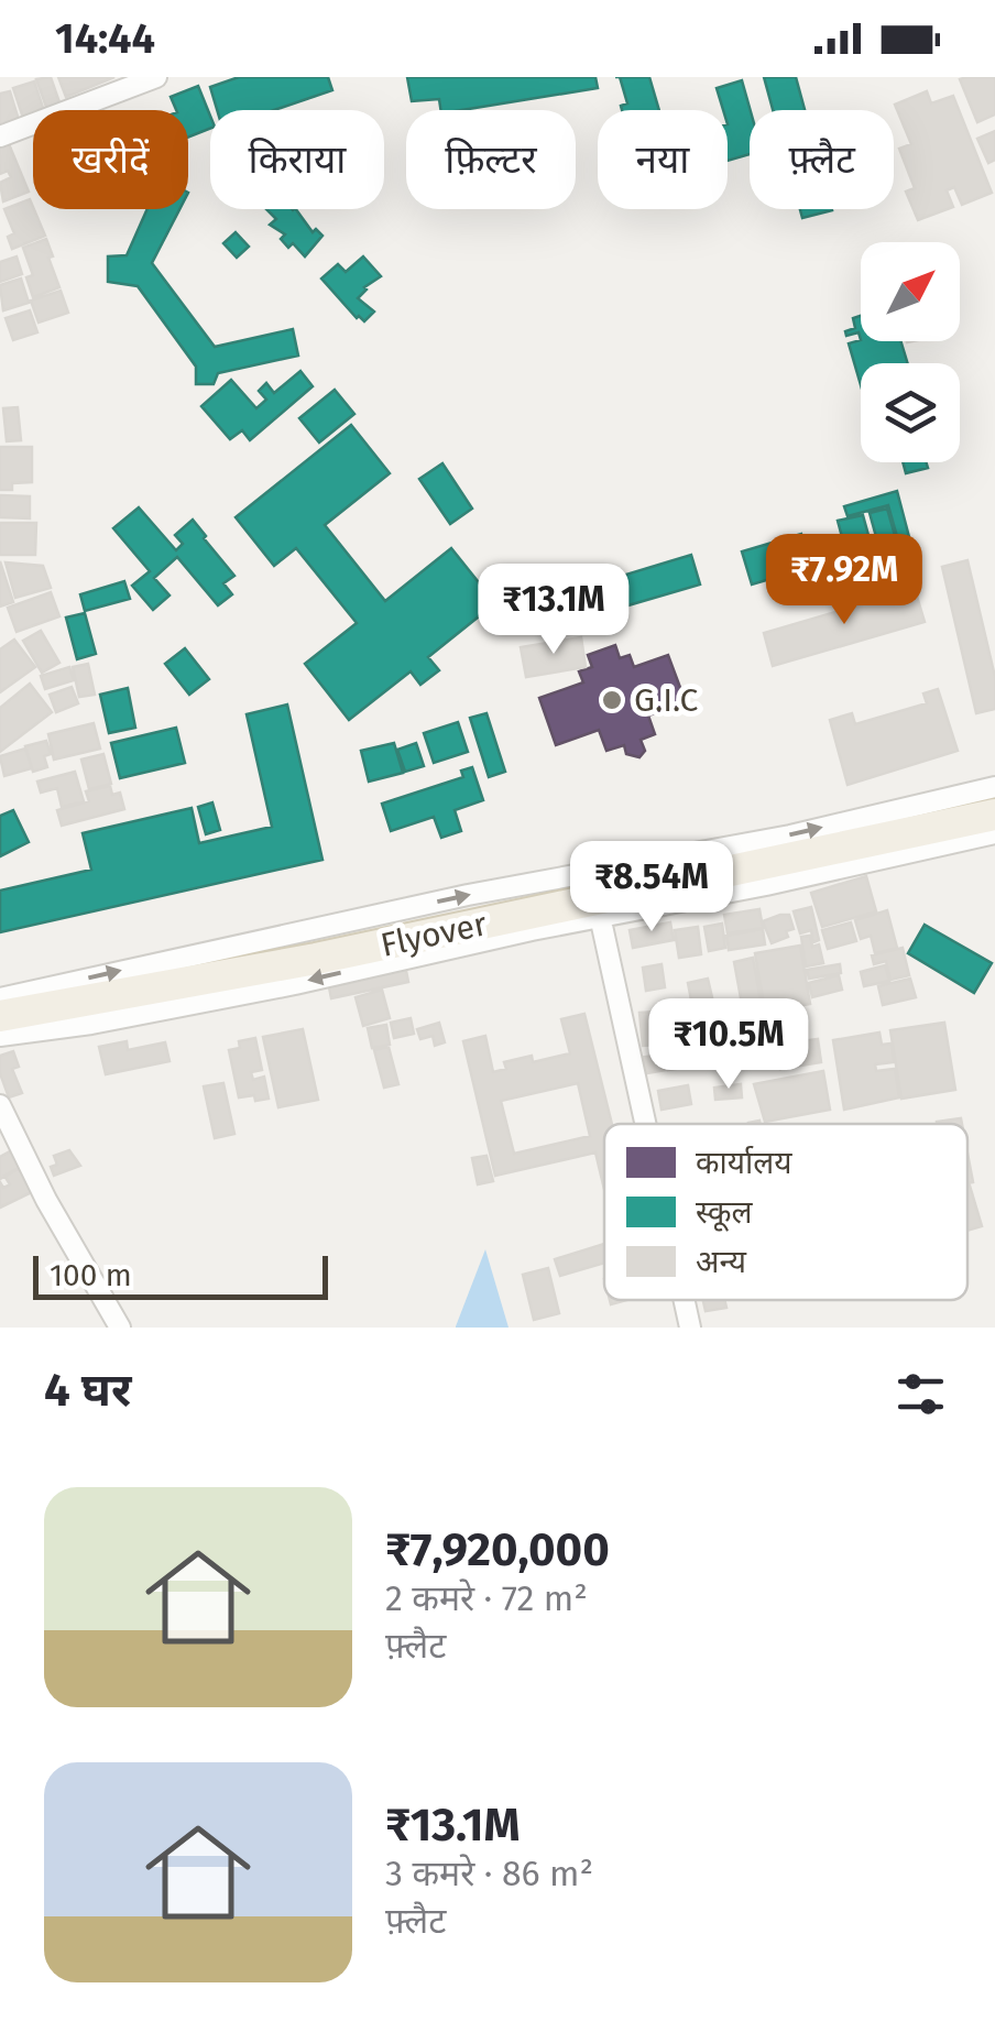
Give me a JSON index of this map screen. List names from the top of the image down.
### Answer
{
  "streets": {
    "main road": ["Flyover"]
  },
  "places": ["G.I.C"],
  "legend": ["कार्यालय", "स्कूल", "अन्य"],
  "scale_bar": "100 m",
  "north": "top right",
  "page": {
    "status": "14:44",
    "chip": [
      "खरीदें",
      "किराया",
      "फ़िल्टर",
      "नया",
      "फ़्लैट"
    ],
    "price": [
      "₹7.92M",
      "₹13.1M",
      "₹8.54M",
      "₹10.5M"
    ],
    "scale": "100 m",
    "heading": "4 घर",
    "list": [
      {
        "name": "₹7,920,000",
        "note": "2 कमरे · 72 m² · फ़्लैट"
      },
      {
        "name": "₹13.1M",
        "note": "3 कमरे · 86 m² · फ़्लैट"
      }
    ]
  }
}
